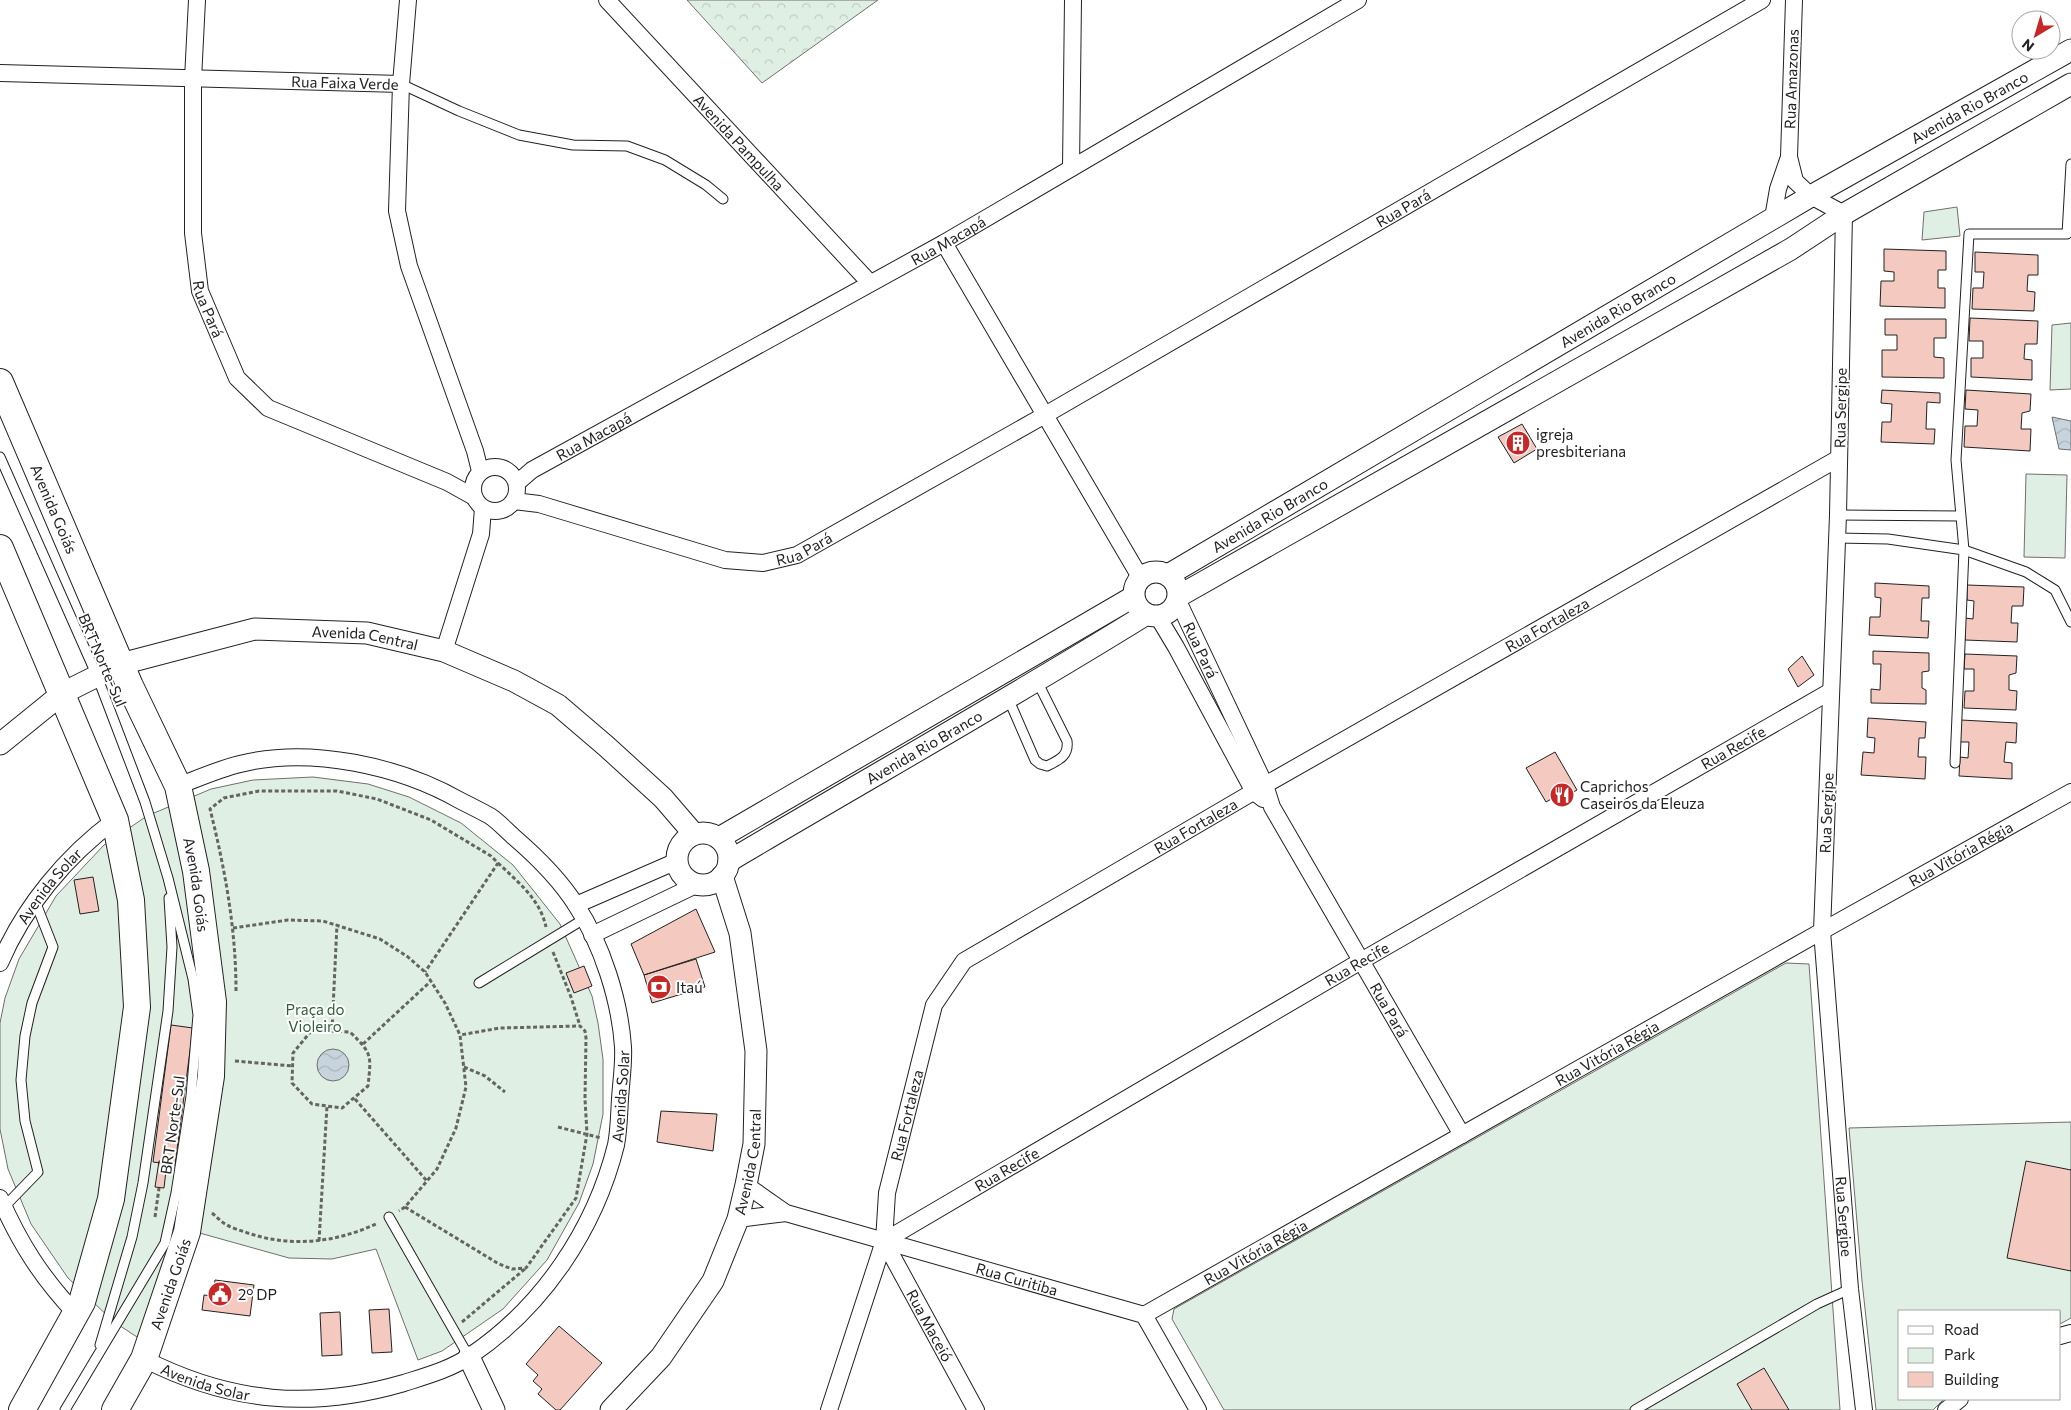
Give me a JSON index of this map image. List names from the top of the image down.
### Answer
{
  "streets": {
    "main road": ["Avenida Goiás"],
    "street": [
      "Rua Amazonas",
      "Rua Faixa Verde",
      "Avenida Rio Branco",
      "Avenida Pampulha",
      "Rua Pará",
      "Rua Macapá",
      "Rua Sergipe",
      "Rua Fortaleza",
      "Avenida Central",
      "Rua Recife",
      "Rua Vitória Régia",
      "Avenida Solar",
      "Rua Curitiba",
      "Rua Maceió"
    ],
    "lane": ["BRT Norte-Sul"]
  },
  "crossings": [
    ["Rua Amazonas", "Avenida Rio Branco"],
    ["Rua Amazonas", "Rua Sergipe"],
    ["Rua Faixa Verde", "Rua Pará"],
    ["Avenida Rio Branco", "Rua Pará"],
    ["Avenida Rio Branco", "Rua Sergipe"],
    ["Avenida Rio Branco", "Avenida Central"],
    ["Avenida Pampulha", "Rua Macapá"],
    ["Rua Pará", "Rua Macapá"],
    ["Rua Pará", "Rua Fortaleza"],
    ["Rua Pará", "Rua Recife"],
    ["Rua Pará", "Rua Vitória Régia"],
    ["Rua Sergipe", "Rua Fortaleza"],
    ["Rua Sergipe", "Rua Recife"],
    ["Rua Sergipe", "Rua Vitória Régia"],
    ["Avenida Goiás", "Avenida Central"],
    ["Avenida Goiás", "Avenida Solar"],
    ["Rua Fortaleza", "Rua Recife"],
    ["Rua Fortaleza", "Rua Curitiba"],
    ["Rua Fortaleza", "Rua Maceió"],
    ["Avenida Central", "BRT Norte-Sul"],
    ["Avenida Central", "Rua Curitiba"],
    ["Rua Recife", "Rua Curitiba"],
    ["Rua Recife", "Rua Maceió"],
    ["Rua Vitória Régia", "Rua Curitiba"],
    ["Rua Curitiba", "Rua Maceió"]
  ],
  "parks": ["Praça do Violeiro"],
  "places": {
    "building": ["igreja presbiteriana"],
    "restaurant": ["Caprichos Caseiros da Eleuza"],
    "bank": ["Itaú"],
    "public building": ["2° DP"]
  },
  "legend": ["Road", "Park", "Building"],
  "north": "bottom left"
}
